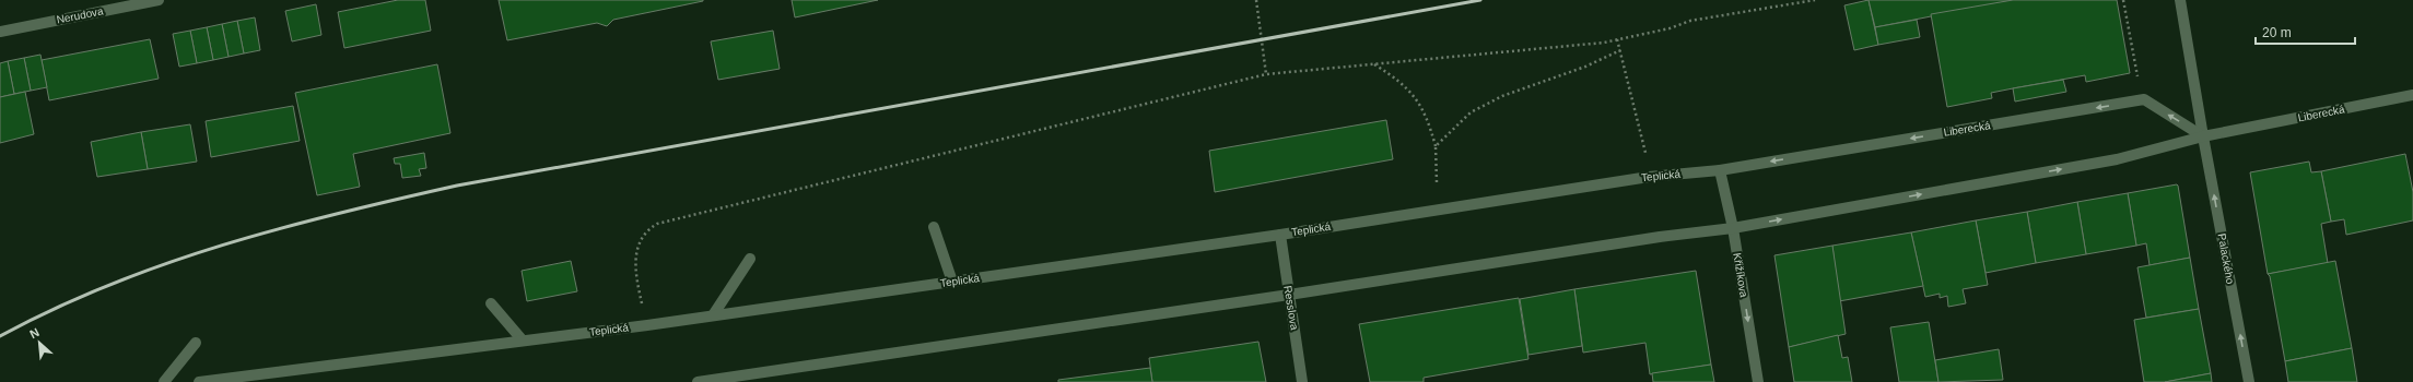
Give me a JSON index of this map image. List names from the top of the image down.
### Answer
{
  "streets": {
    "street": [
      "Nerudova",
      "Liberecká",
      "Teplická",
      "Palackého",
      "Křižíkova",
      "Resslova"
    ]
  },
  "crossings": [
    ["Liberecká", "Teplická"],
    ["Liberecká", "Palackého"],
    ["Liberecká", "Křižíkova"],
    ["Teplická", "Křižíkova"],
    ["Teplická", "Resslova"]
  ],
  "one_way": ["Palackého", "Křižíkova"],
  "scale_bar": "20 m",
  "north": "top left"
}
